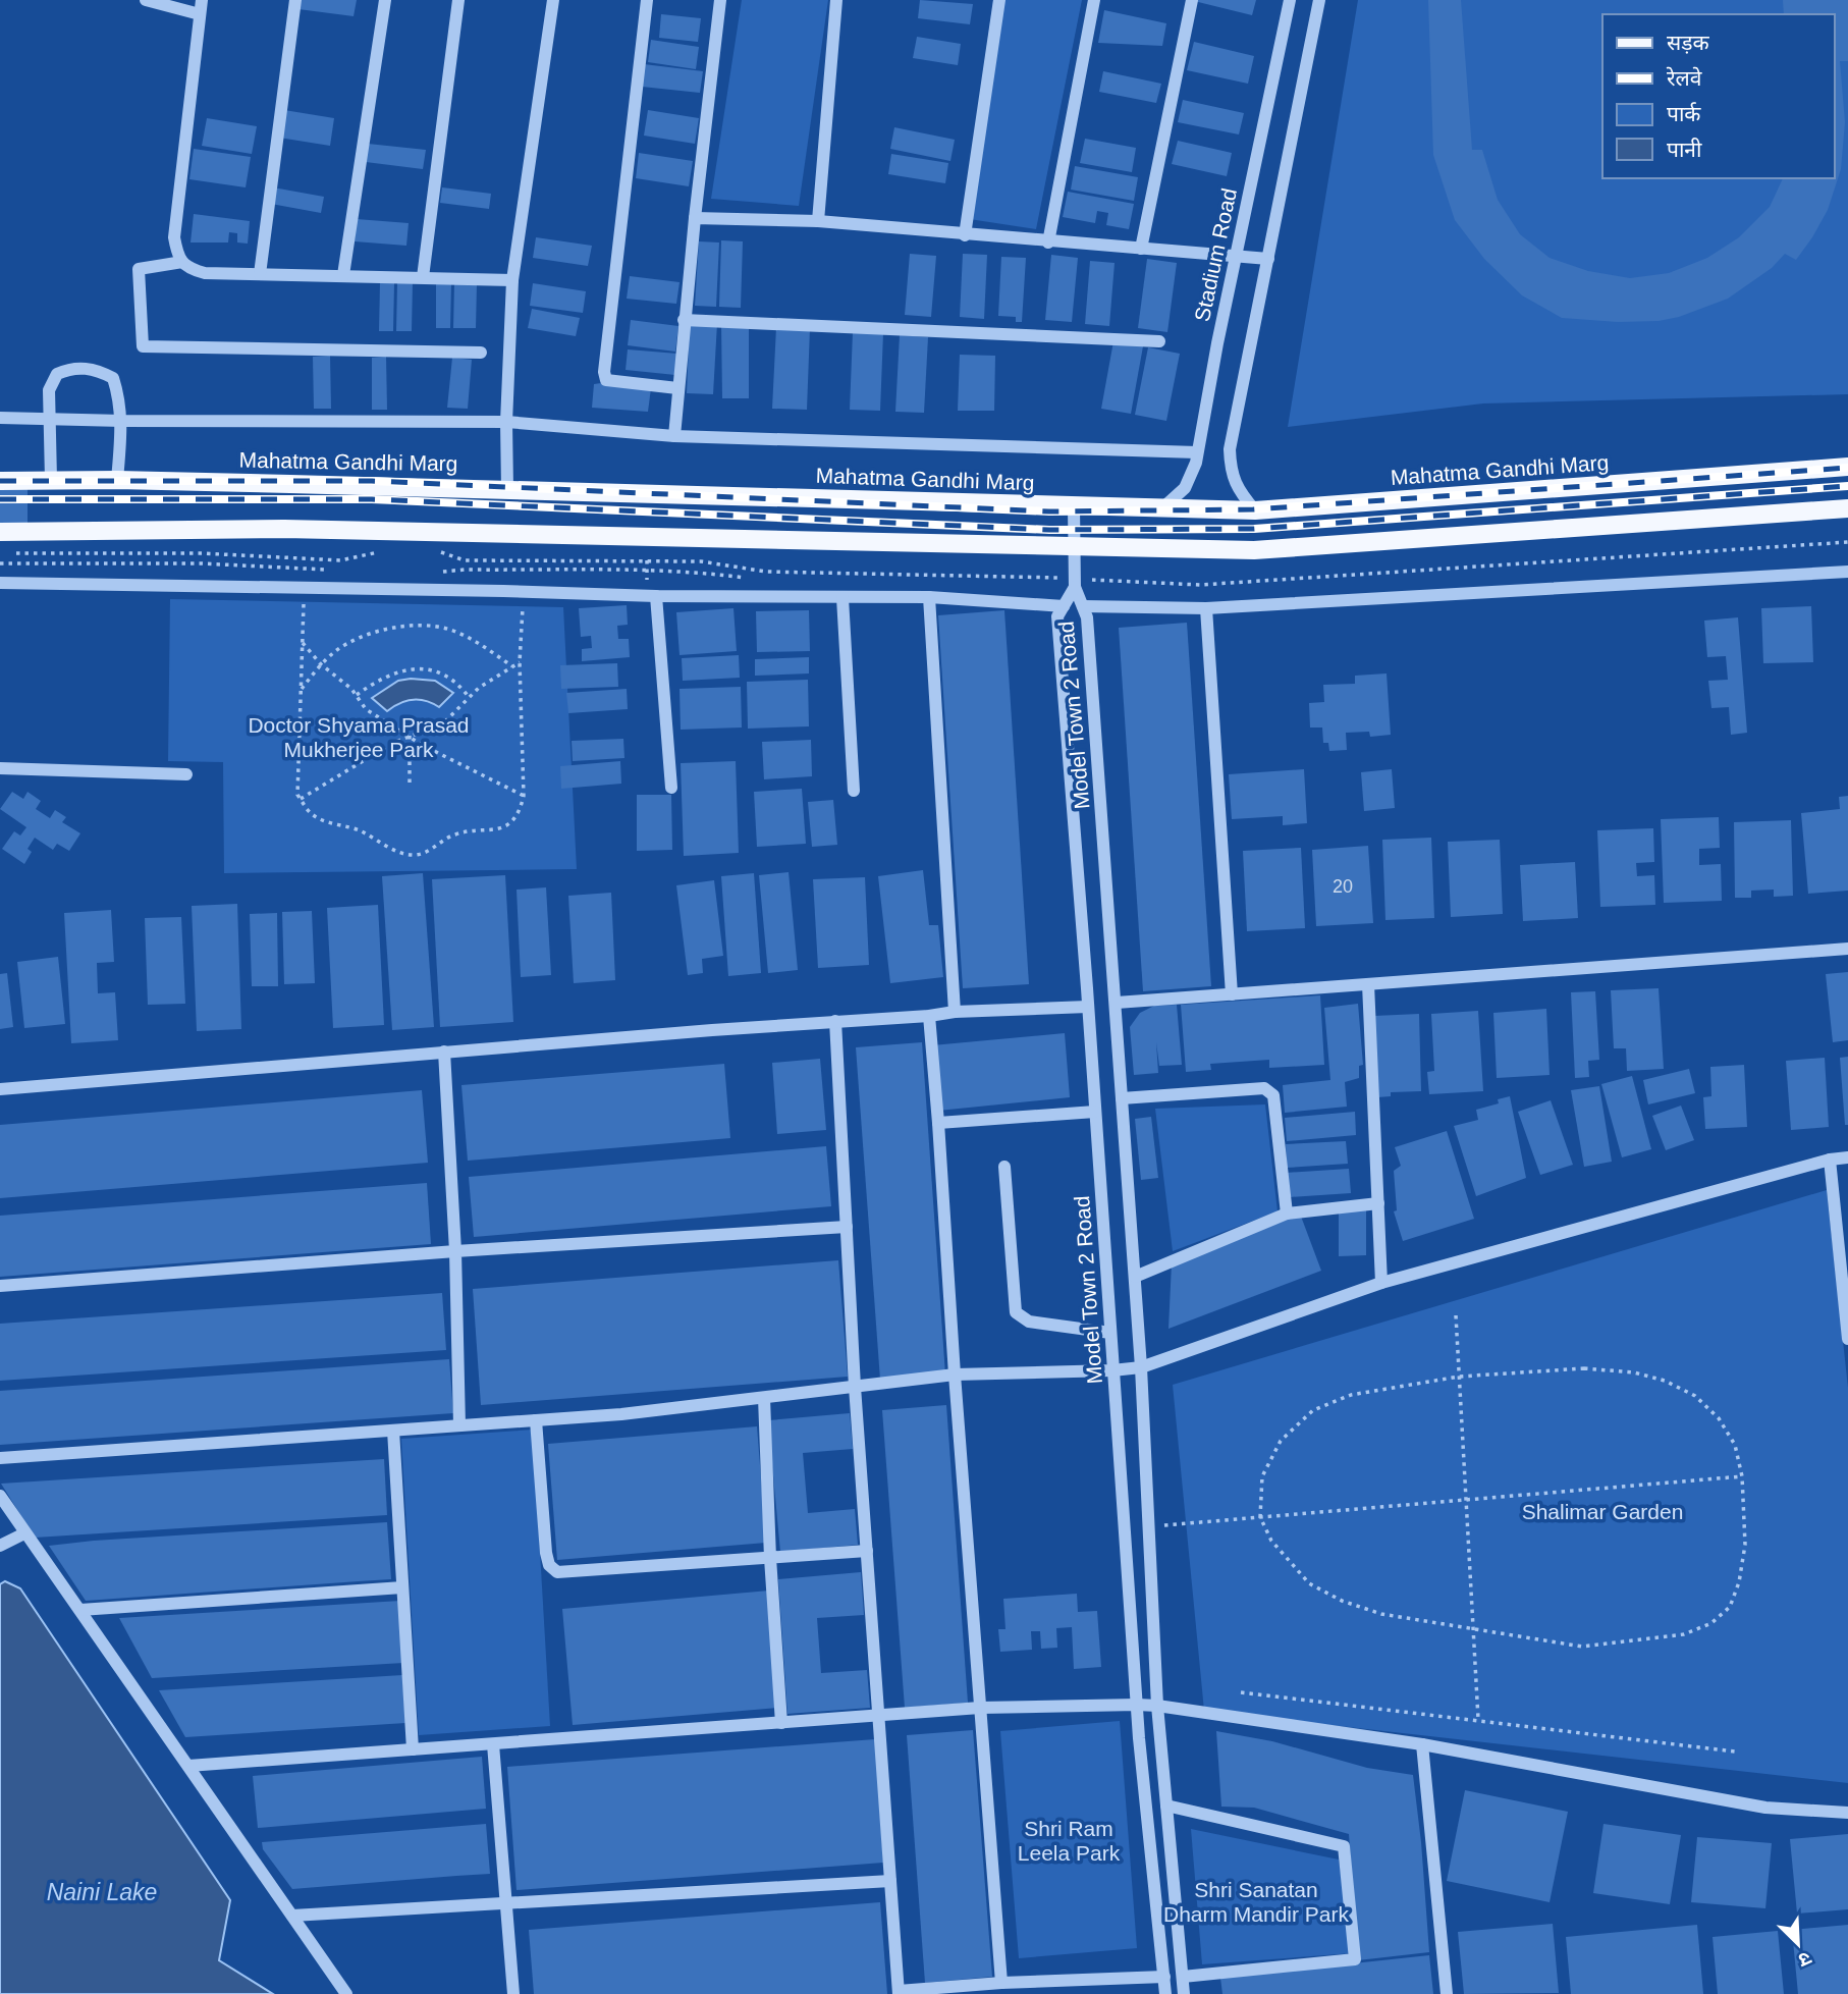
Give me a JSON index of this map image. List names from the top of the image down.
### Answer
{
  "streets": {
    "main road": ["Mahatma Gandhi Marg"],
    "street": ["Stadium Road", "Model Town 2 Road"]
  },
  "crossings": [
    ["Stadium Road", "Mahatma Gandhi Marg"]
  ],
  "water": ["Naini Lake"],
  "parks": [
    "Doctor Shyama Prasad Mukherjee Park",
    "Shalimar Garden",
    "Shri Ram Leela Park",
    "Shri Sanatan Dharm Mandir Park"
  ],
  "house_numbers": ["20"],
  "legend": [
    "सड़क",
    "रेलवे",
    "पार्क",
    "पानी"
  ],
  "north": "bottom right"
}
